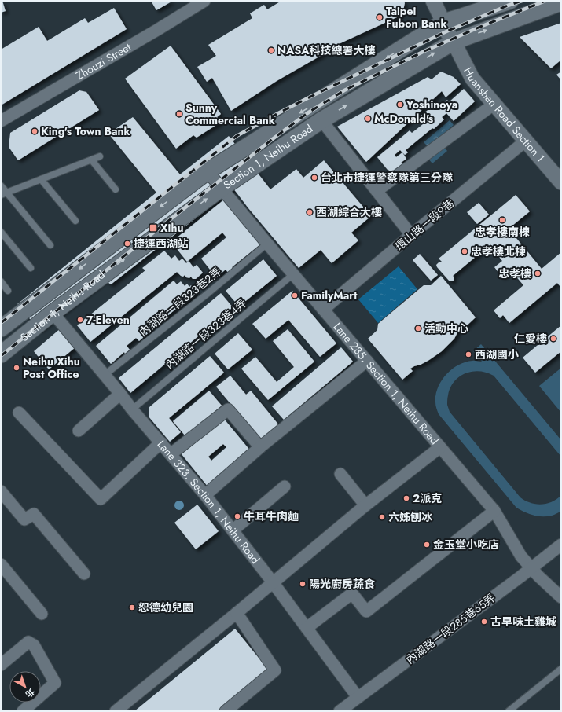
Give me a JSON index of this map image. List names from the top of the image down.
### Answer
{
  "streets": {
    "main road": ["Section 1, Neihu Road"],
    "street": [
      "Zhouzi Street",
      "Huanshan Road Section 1",
      "環山路一段9巷",
      "Lane 285, Section 1, Neihu Road",
      "Lane 323, Section 1, Neihu Road",
      "內湖路一段285巷65弄"
    ],
    "lane": ["內湖路一段323巷2弄", "內湖路一段323巷4弄"]
  },
  "crossings": [
    ["Huanshan Road Section 1", "Section 1, Neihu Road"],
    ["Huanshan Road Section 1", "環山路一段9巷"],
    ["Section 1, Neihu Road", "Lane 285, Section 1, Neihu Road"],
    ["Section 1, Neihu Road", "Lane 323, Section 1, Neihu Road"],
    ["環山路一段9巷", "Lane 285, Section 1, Neihu Road"],
    ["內湖路一段323巷2弄", "Lane 285, Section 1, Neihu Road"],
    ["內湖路一段323巷2弄", "Lane 323, Section 1, Neihu Road"],
    ["內湖路一段323巷4弄", "Lane 285, Section 1, Neihu Road"],
    ["內湖路一段323巷4弄", "Lane 323, Section 1, Neihu Road"],
    ["Lane 285, Section 1, Neihu Road", "內湖路一段285巷65弄"],
    ["Lane 323, Section 1, Neihu Road", "內湖路一段285巷65弄"]
  ],
  "places": {
    "other": [
      "Taipei Fubon Bank",
      "NASA科技總署大樓",
      "Yoshinoya",
      "Sunny Commercial Bank",
      "McDonald's",
      "King's Town Bank",
      "台北市捷運警察隊第三分隊",
      "西湖綜合大樓",
      "忠孝樓南棟",
      "捷運西湖站",
      "忠孝樓北棟",
      "忠孝樓",
      "FamilyMart",
      "7-Eleven",
      "活動中心",
      "仁愛樓",
      "西湖國小",
      "Neihu Xihu Post Office",
      "2派克",
      "牛耳牛肉麵",
      "六姊刨冰",
      "金玉堂小吃店",
      "陽光廚房蔬食",
      "恕德幼兒園",
      "古早味土雞城"
    ],
    "transit": ["Xihu"]
  },
  "north": "bottom right"
}
